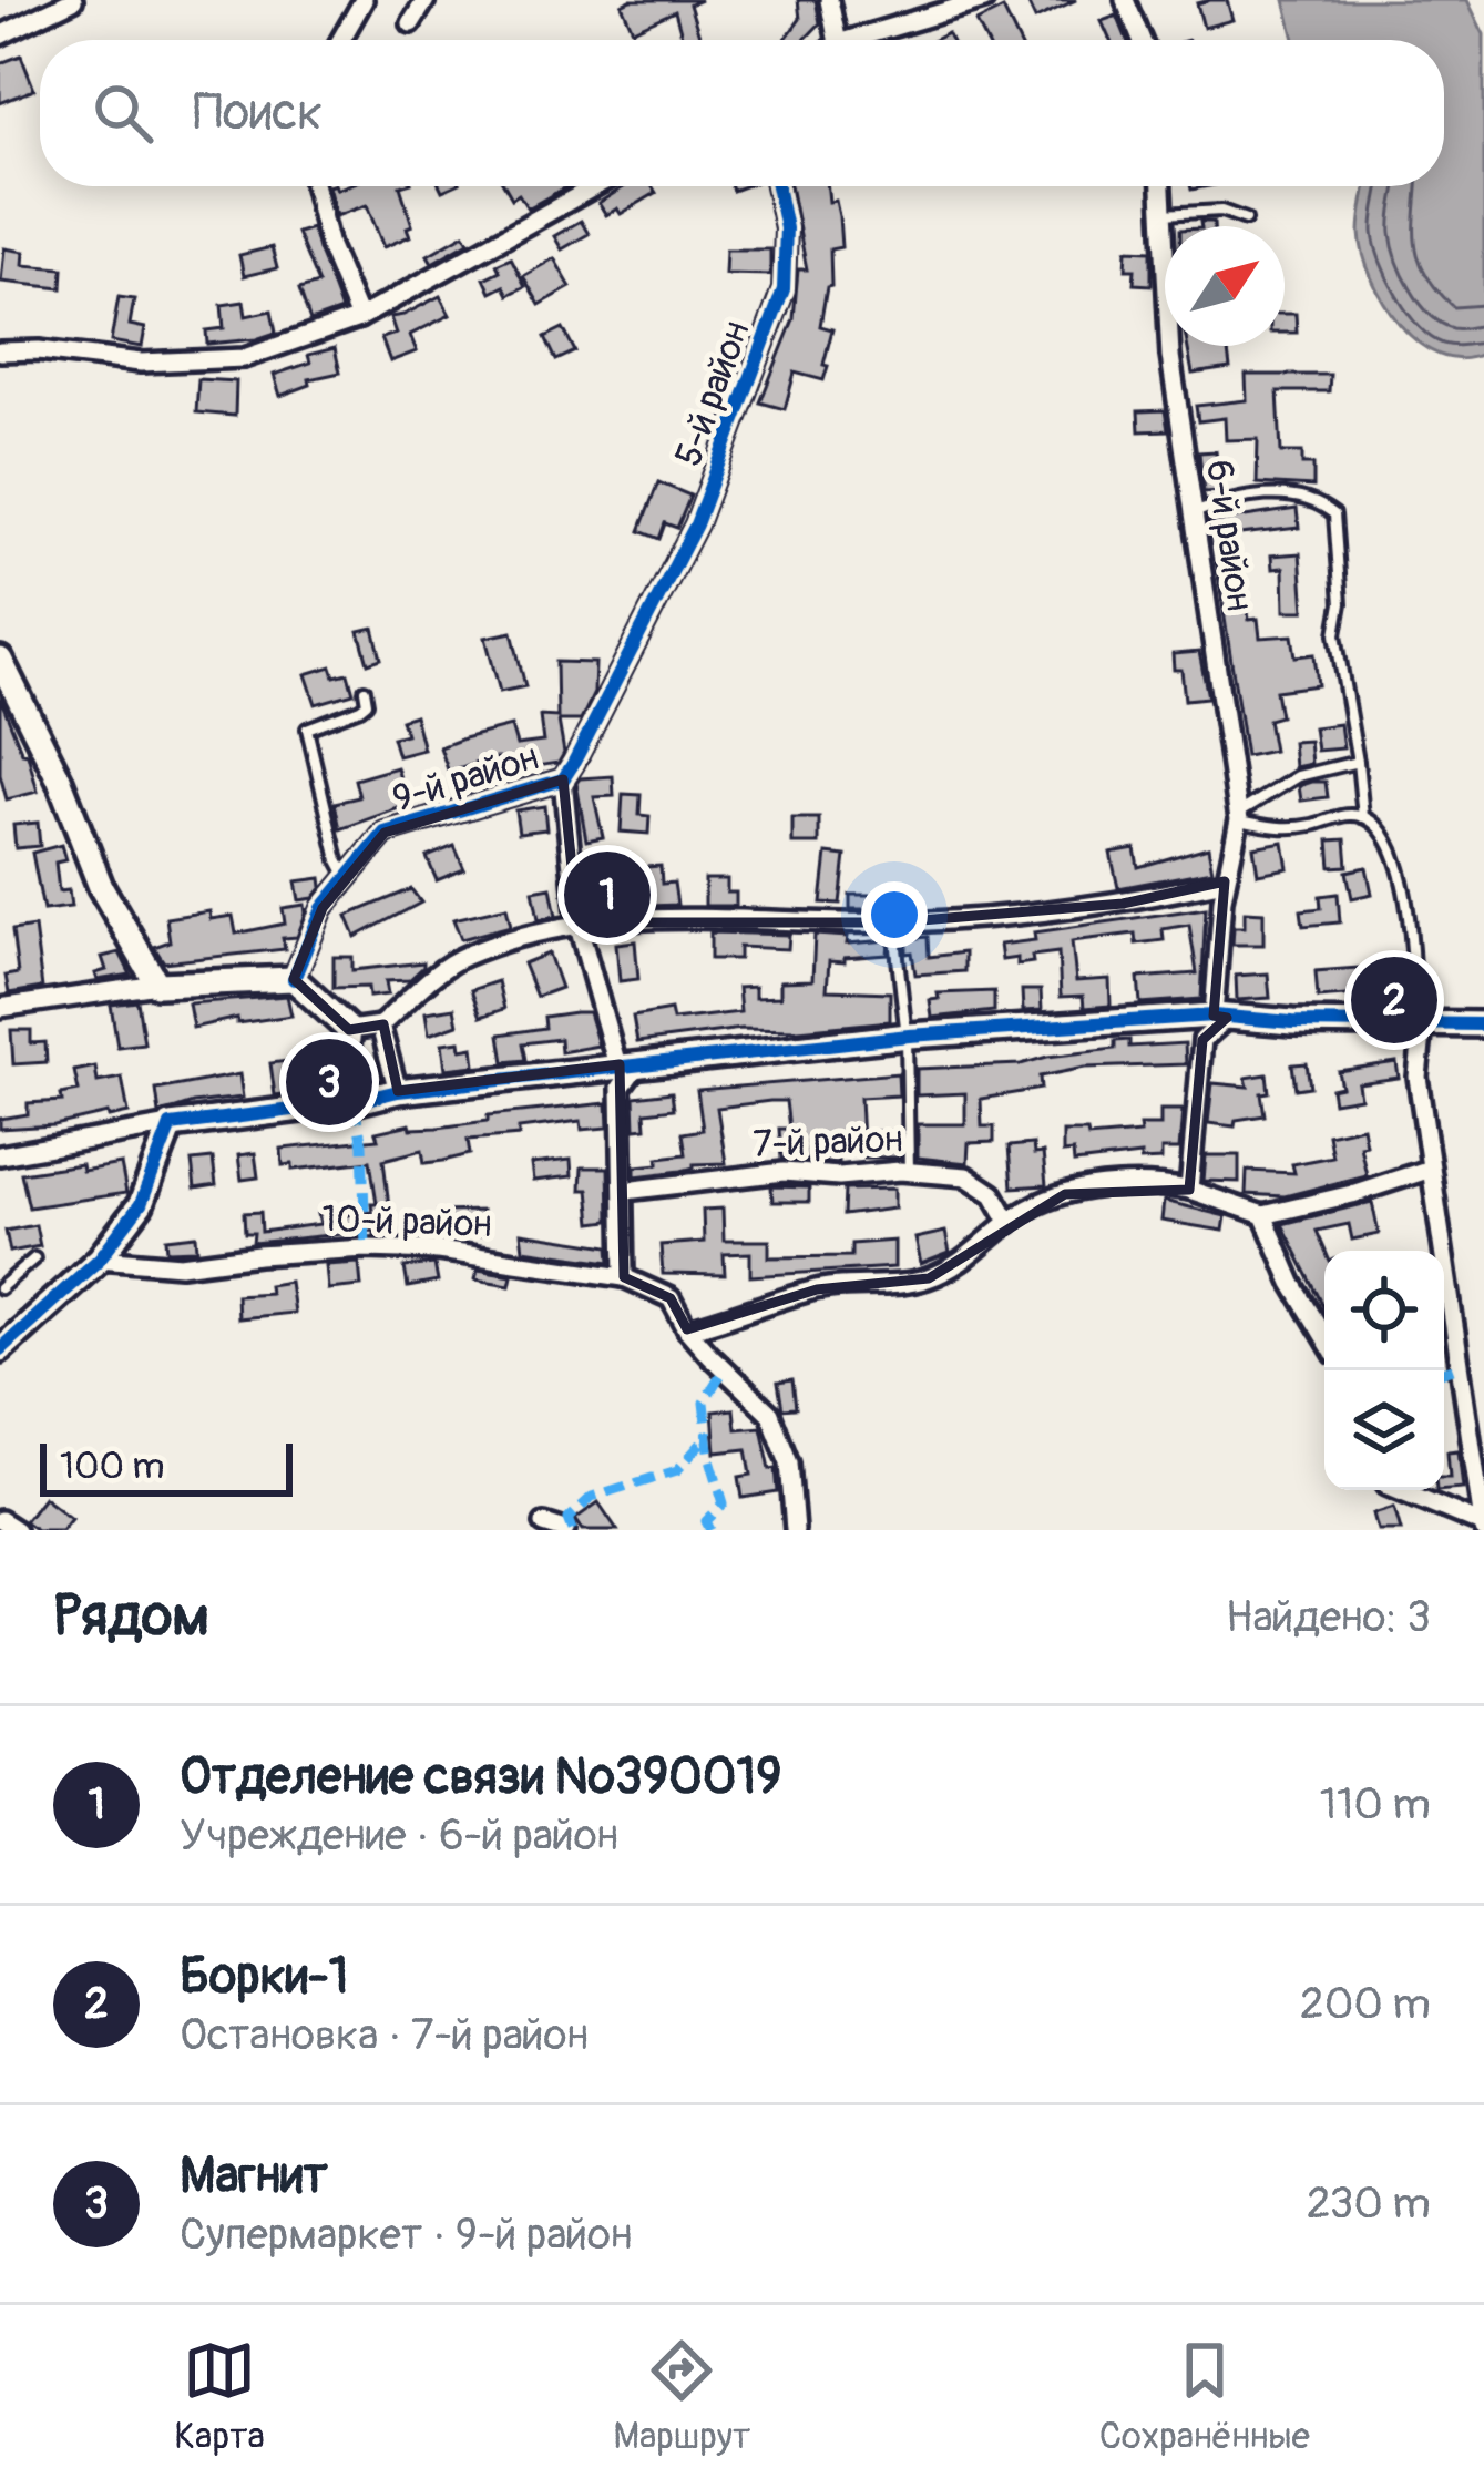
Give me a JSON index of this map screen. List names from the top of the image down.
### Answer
{
  "streets": {
    "street": [
      "5-й район",
      "6-й район",
      "9-й район",
      "7-й район",
      "10-й район"
    ]
  },
  "crossings": [
    ["5-й район", "9-й район"]
  ],
  "scale_bar": "100 m",
  "north": "top right",
  "page": {
    "search": "Поиск",
    "pins": ["1", "2", "3"],
    "scale": "100 m",
    "heading": ["Рядом", "Найдено: 3"],
    "list": [
      {
        "mark": "1",
        "name": "Отделение связи №390019",
        "note": "Учреждение · 6-й район",
        "value": "110 m"
      },
      {
        "mark": "2",
        "name": "Борки-1",
        "note": "Остановка · 7-й район",
        "value": "200 m"
      },
      {
        "mark": "3",
        "name": "Магнит",
        "note": "Супермаркет · 9-й район",
        "value": "230 m"
      }
    ],
    "nav": ["Карта", "Маршрут", "Сохранённые"]
  }
}
